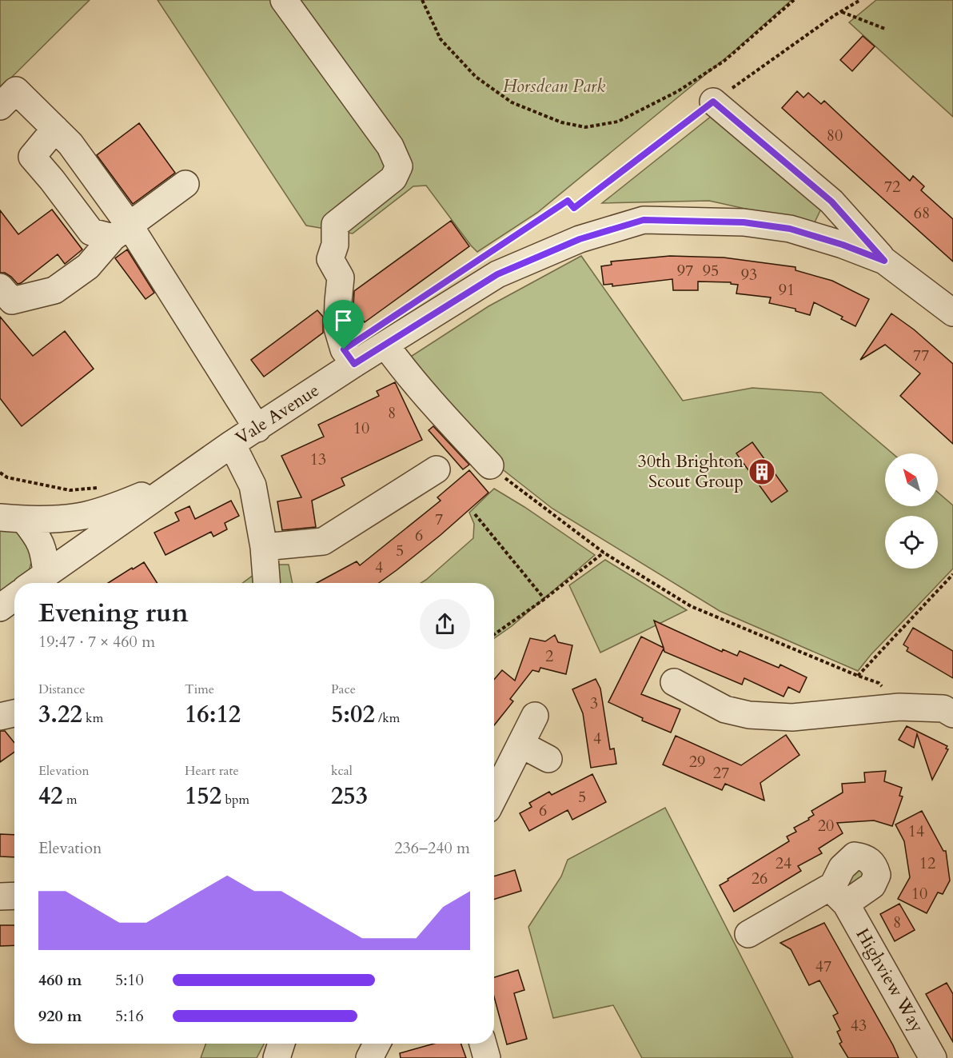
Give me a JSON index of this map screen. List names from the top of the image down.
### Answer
{
  "streets": {
    "street": ["Vale Avenue", "Highview Way"]
  },
  "parks": ["Horsdean Park"],
  "places": {
    "building": ["30th Brighton Scout Group"]
  },
  "house_numbers": [
    "80",
    "72",
    "68",
    "97",
    "95",
    "93",
    "91",
    "77",
    "8",
    "10",
    "13",
    "7",
    "6",
    "5",
    "4",
    "2",
    "3",
    "4",
    "29",
    "27",
    "5",
    "6",
    "20",
    "14",
    "24",
    "12",
    "26",
    "10",
    "8",
    "47",
    "43"
  ],
  "north": "top left",
  "page": {
    "heading": ["Evening run", "19:47 · 7 × 460 m"],
    "stats": [
      ["Distance", "3.22 km"],
      ["Time", "16:12"],
      ["Pace", "5:02 /km"],
      ["Elevation", "42 m"],
      ["Heart rate", "152 bpm"],
      ["kcal", "253"]
    ],
    "chart": ["Elevation", "236–240 m"],
    "list": [
      {
        "name": "460 m",
        "note": "5:10"
      },
      {
        "name": "920 m",
        "note": "5:16"
      }
    ]
  }
}
